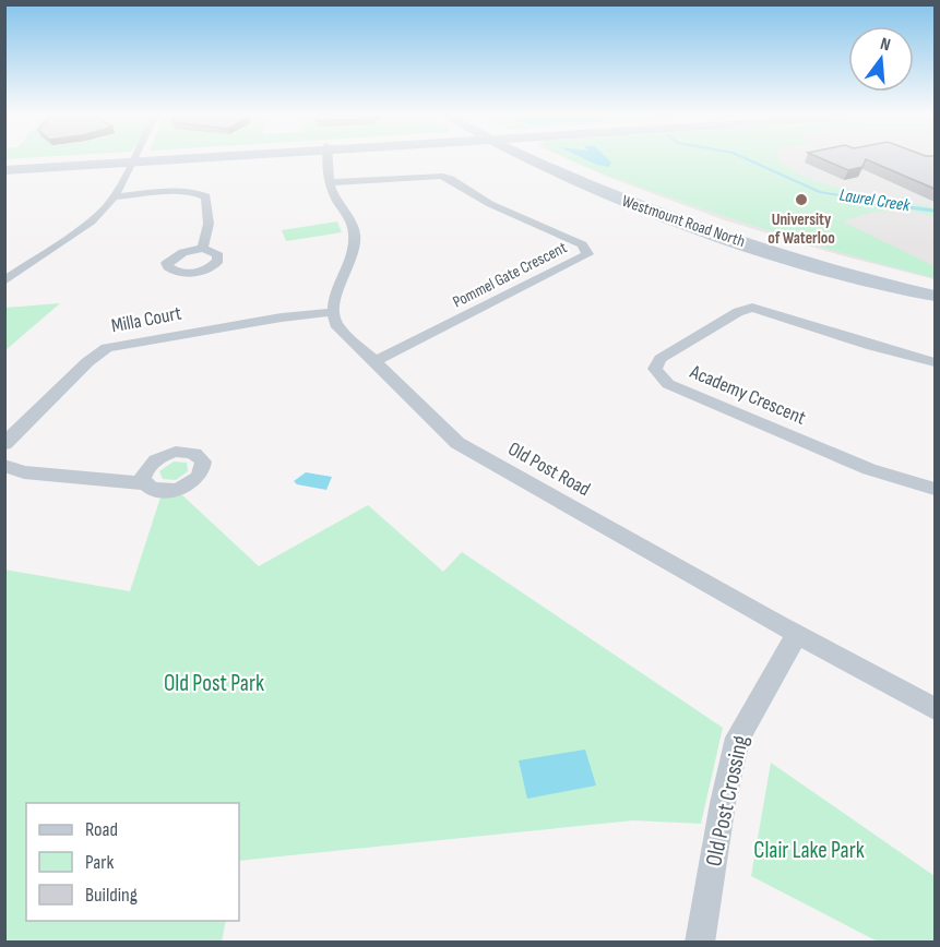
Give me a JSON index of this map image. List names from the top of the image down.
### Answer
{
  "streets": {
    "main road": ["Westmount Road North"],
    "street": [
      "Pommel Gate Crescent",
      "Milla Court",
      "Academy Crescent",
      "Old Post Road",
      "Old Post Crossing"
    ]
  },
  "crossings": [
    ["Pommel Gate Crescent", "Old Post Road"],
    ["Milla Court", "Old Post Road"],
    ["Old Post Road", "Old Post Crossing"]
  ],
  "water": ["Laurel Creek"],
  "parks": ["Old Post Park", "Clair Lake Park"],
  "places": ["University of Waterloo"],
  "legend": ["Road", "Park", "Building"],
  "north": "top"
}
